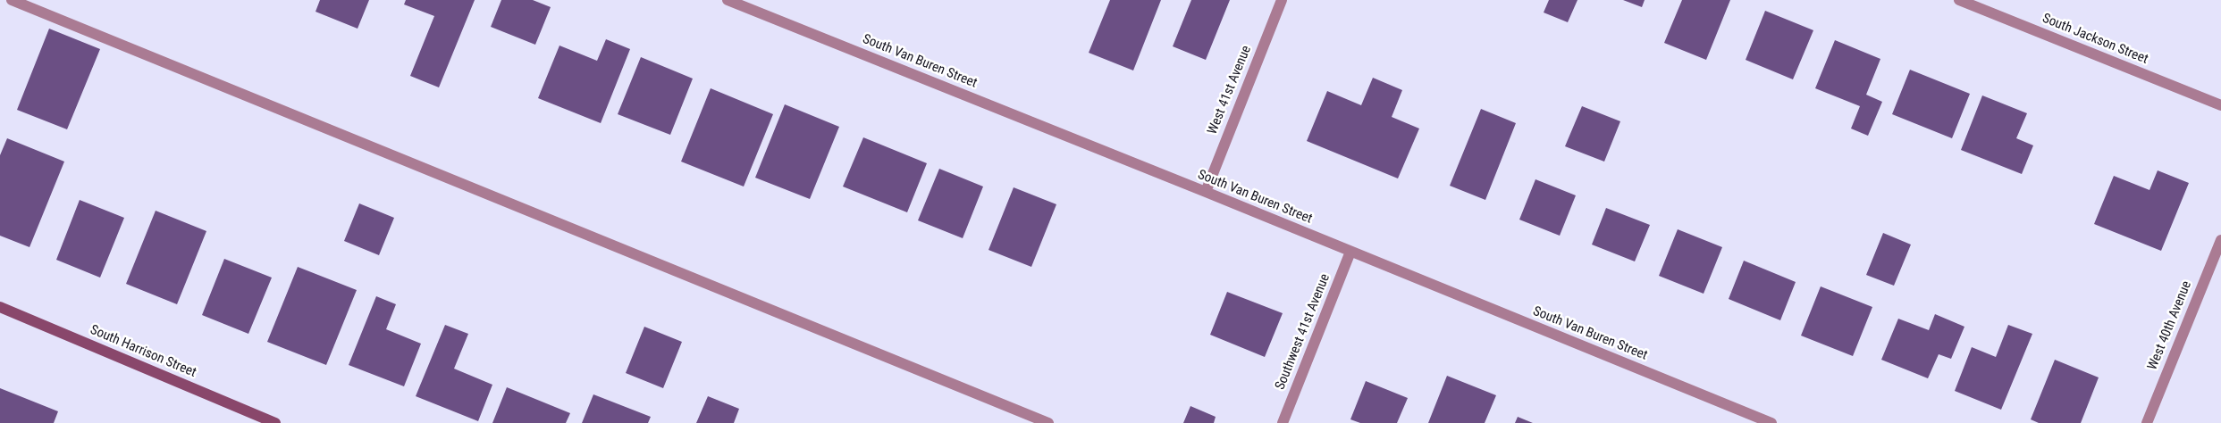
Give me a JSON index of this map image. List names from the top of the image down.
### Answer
{
  "streets": {
    "street": [
      "South Jackson Street",
      "South Van Buren Street",
      "West 41st Avenue",
      "West 40th Avenue",
      "Southwest 41st Avenue",
      "South Harrison Street"
    ]
  },
  "crossings": [
    ["South Van Buren Street", "West 41st Avenue"],
    ["South Van Buren Street", "Southwest 41st Avenue"]
  ]
}
